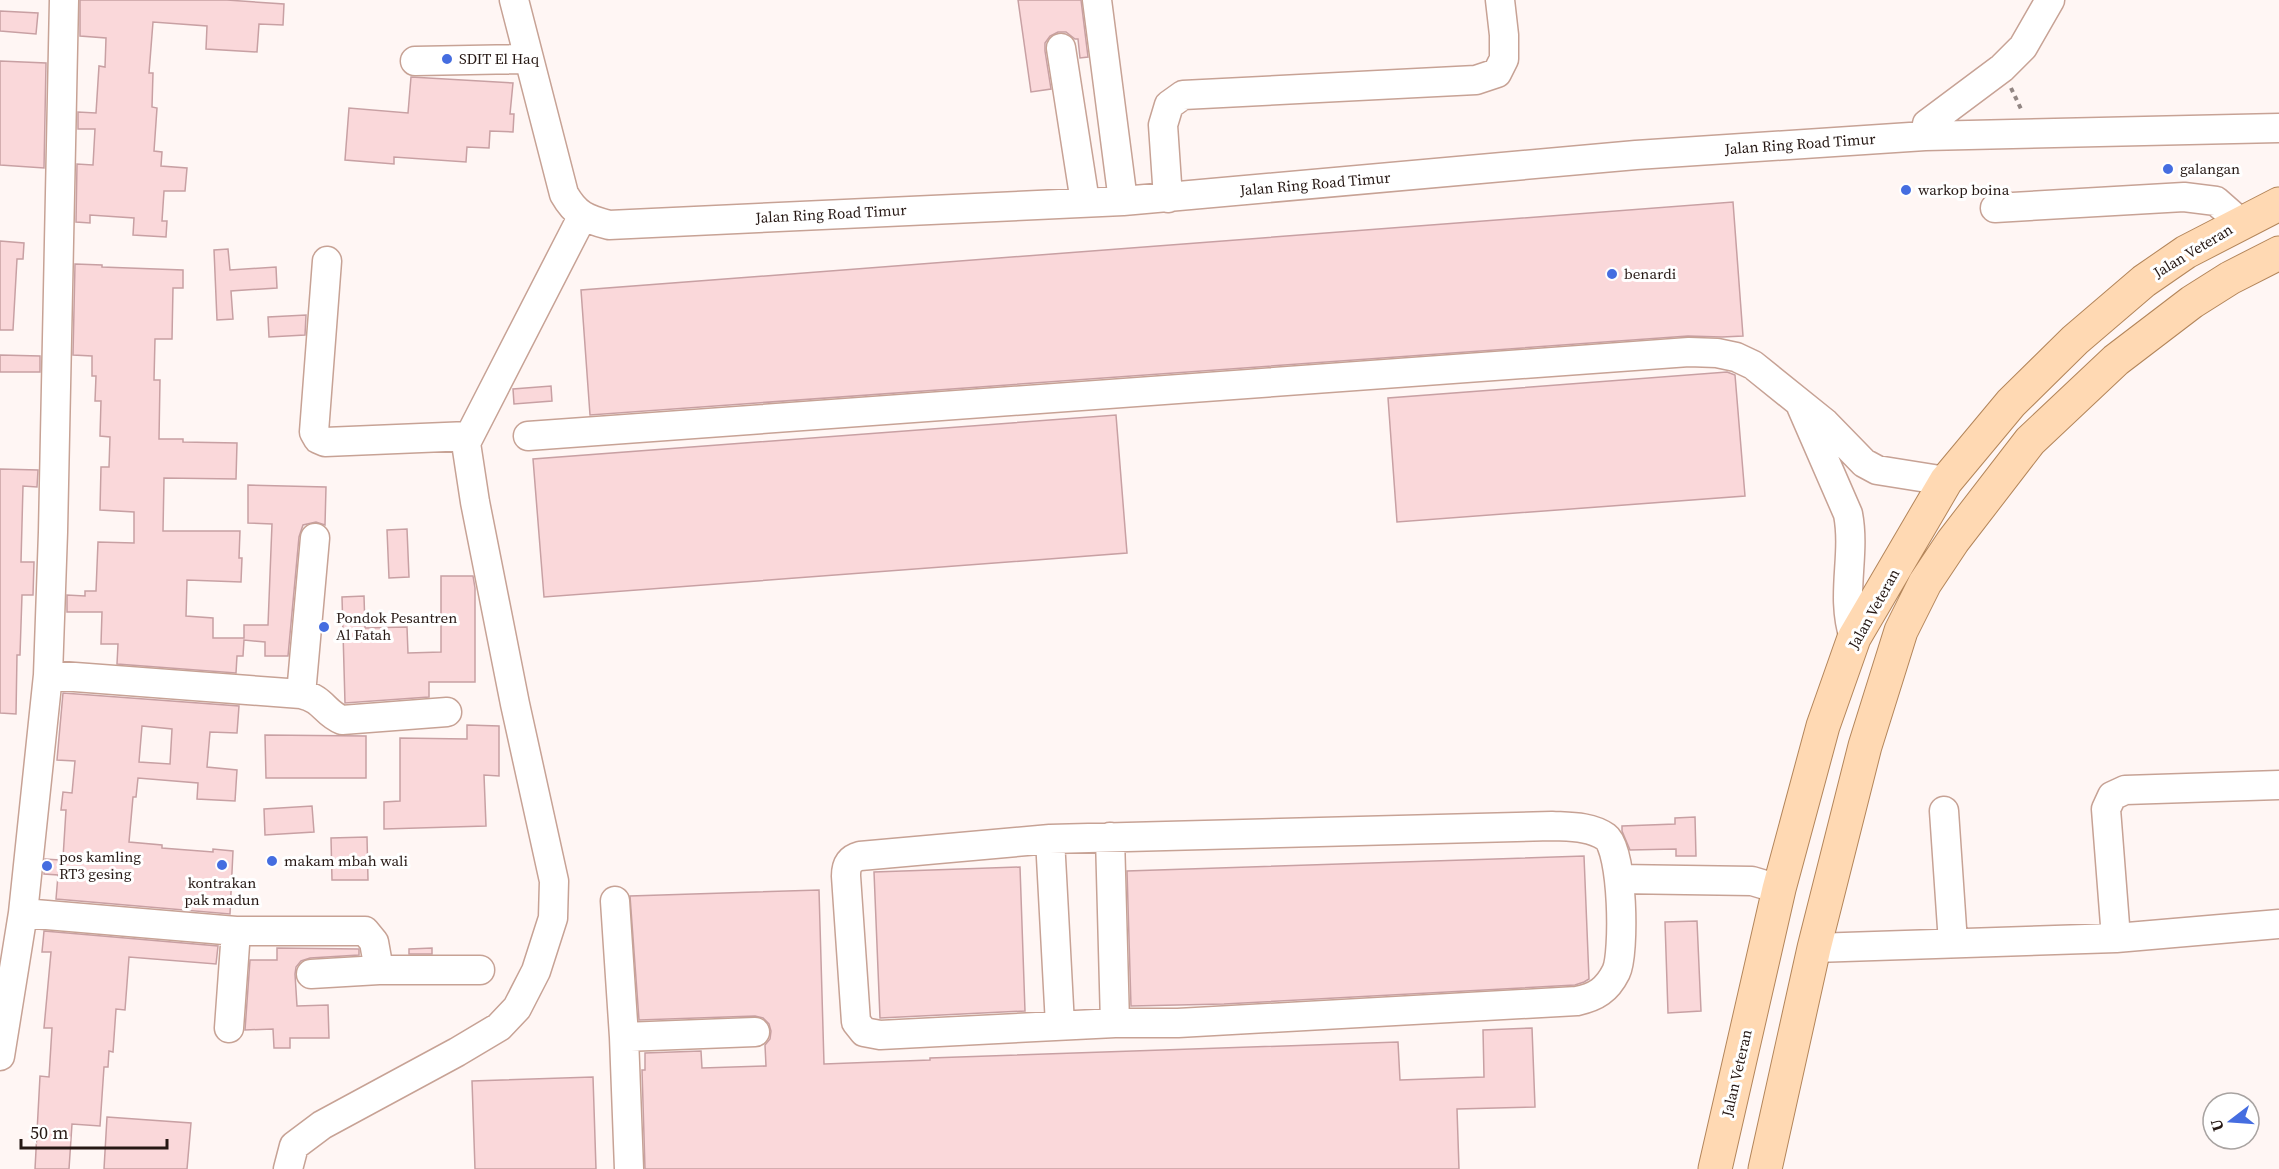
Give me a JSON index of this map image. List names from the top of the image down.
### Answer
{
  "streets": {
    "main road": ["Jalan Veteran"],
    "street": ["Jalan Ring Road Timur"]
  },
  "places": [
    "SDIT El Haq",
    "galangan",
    "warkop boina",
    "benardi",
    "Pondok Pesantren Al Fatah",
    "makam mbah wali",
    "kontrakan pak madun",
    "pos kamling RT3 gesing"
  ],
  "scale_bar": "50 m",
  "north": "left"
}
